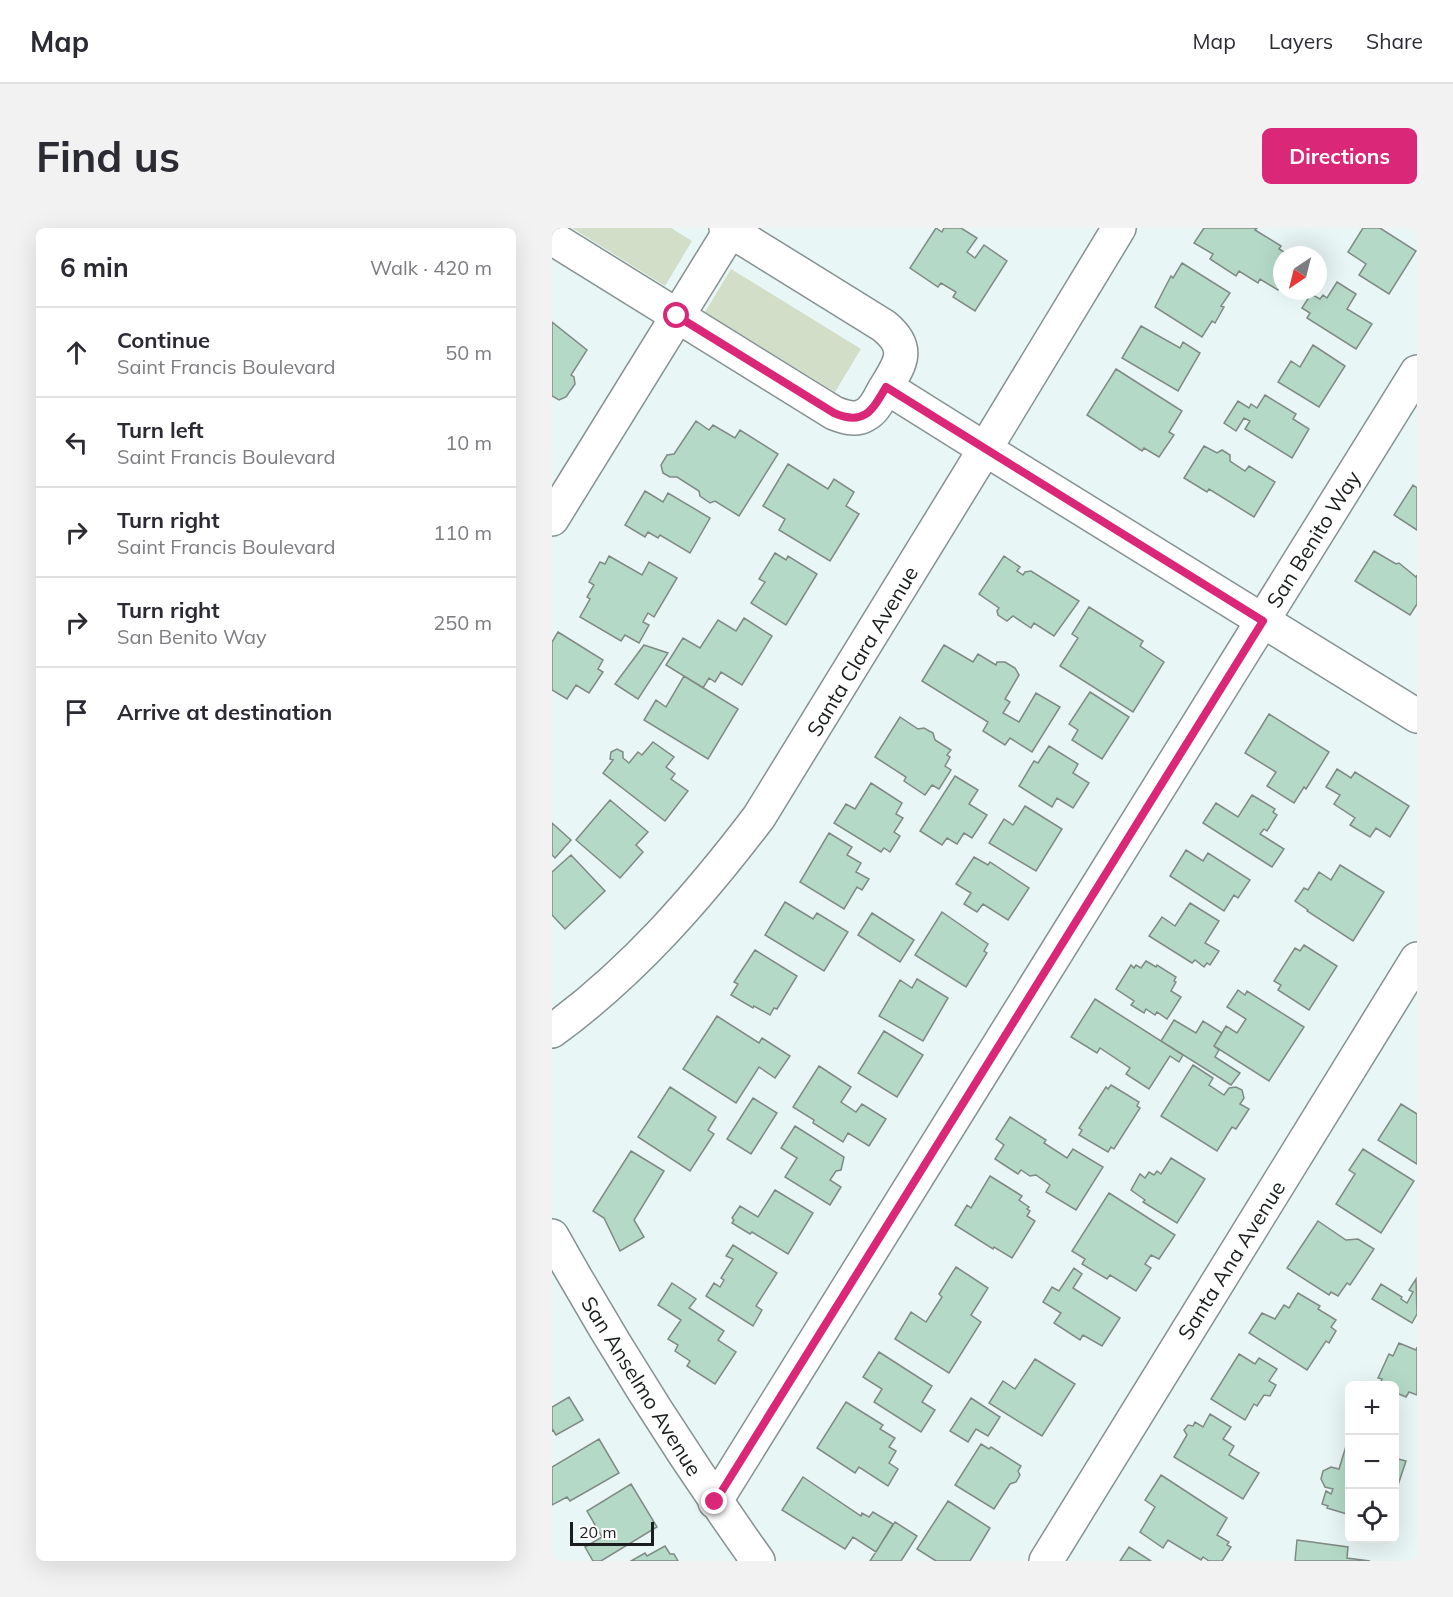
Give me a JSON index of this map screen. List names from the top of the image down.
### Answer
{
  "streets": {
    "street": [
      "San Benito Way",
      "Santa Clara Avenue",
      "Santa Ana Avenue",
      "San Anselmo Avenue"
    ]
  },
  "crossings": [
    ["San Benito Way", "San Anselmo Avenue"]
  ],
  "scale_bar": "20 m",
  "north": "bottom left",
  "page": {
    "header": "Map",
    "nav": ["Map", "Layers", "Share"],
    "buttons": "Directions",
    "title": "Find us",
    "heading": ["6 min", "Walk · 420 m"],
    "list": [
      ["Continue", "Saint Francis Boulevard", "50 m"],
      ["Turn left", "Saint Francis Boulevard", "10 m"],
      ["Turn right", "Saint Francis Boulevard", "110 m"],
      ["Turn right", "San Benito Way", "250 m"],
      "Arrive at destination"
    ],
    "map_buttons": ["+", "−"],
    "scale": "20 m"
  }
}
